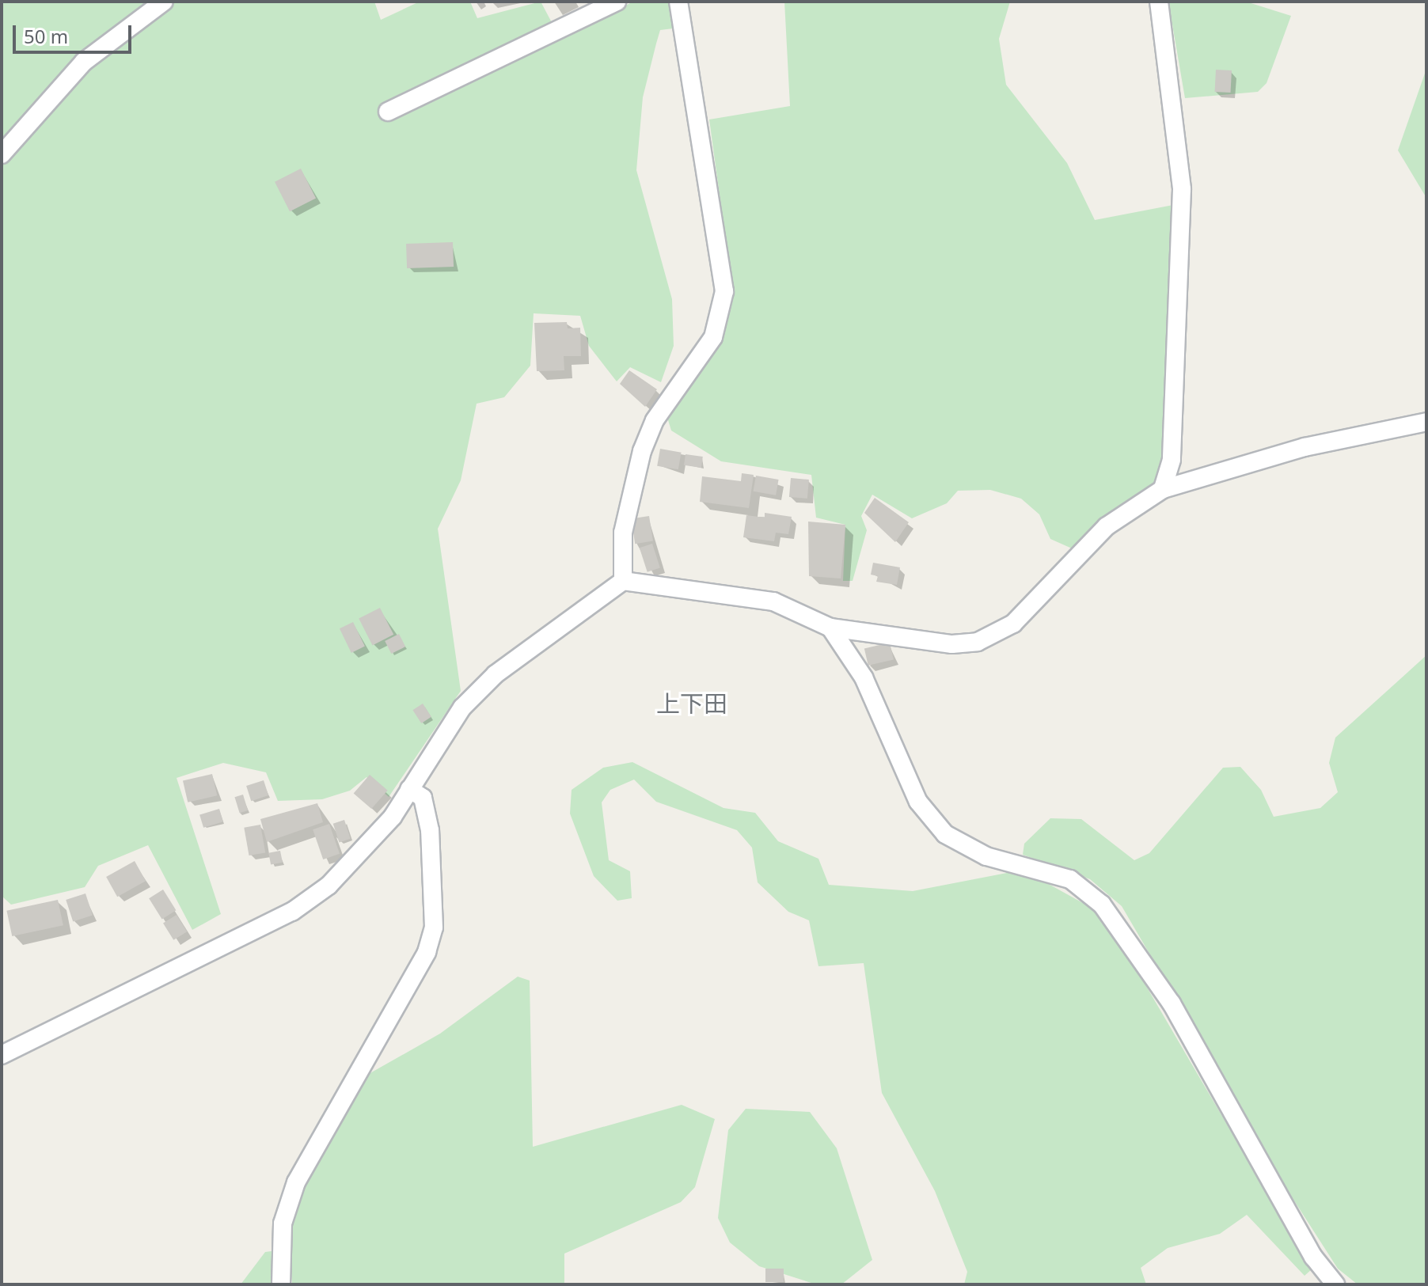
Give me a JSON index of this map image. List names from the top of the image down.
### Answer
{
  "districts": ["上下田"],
  "scale_bar": "50 m"
}
